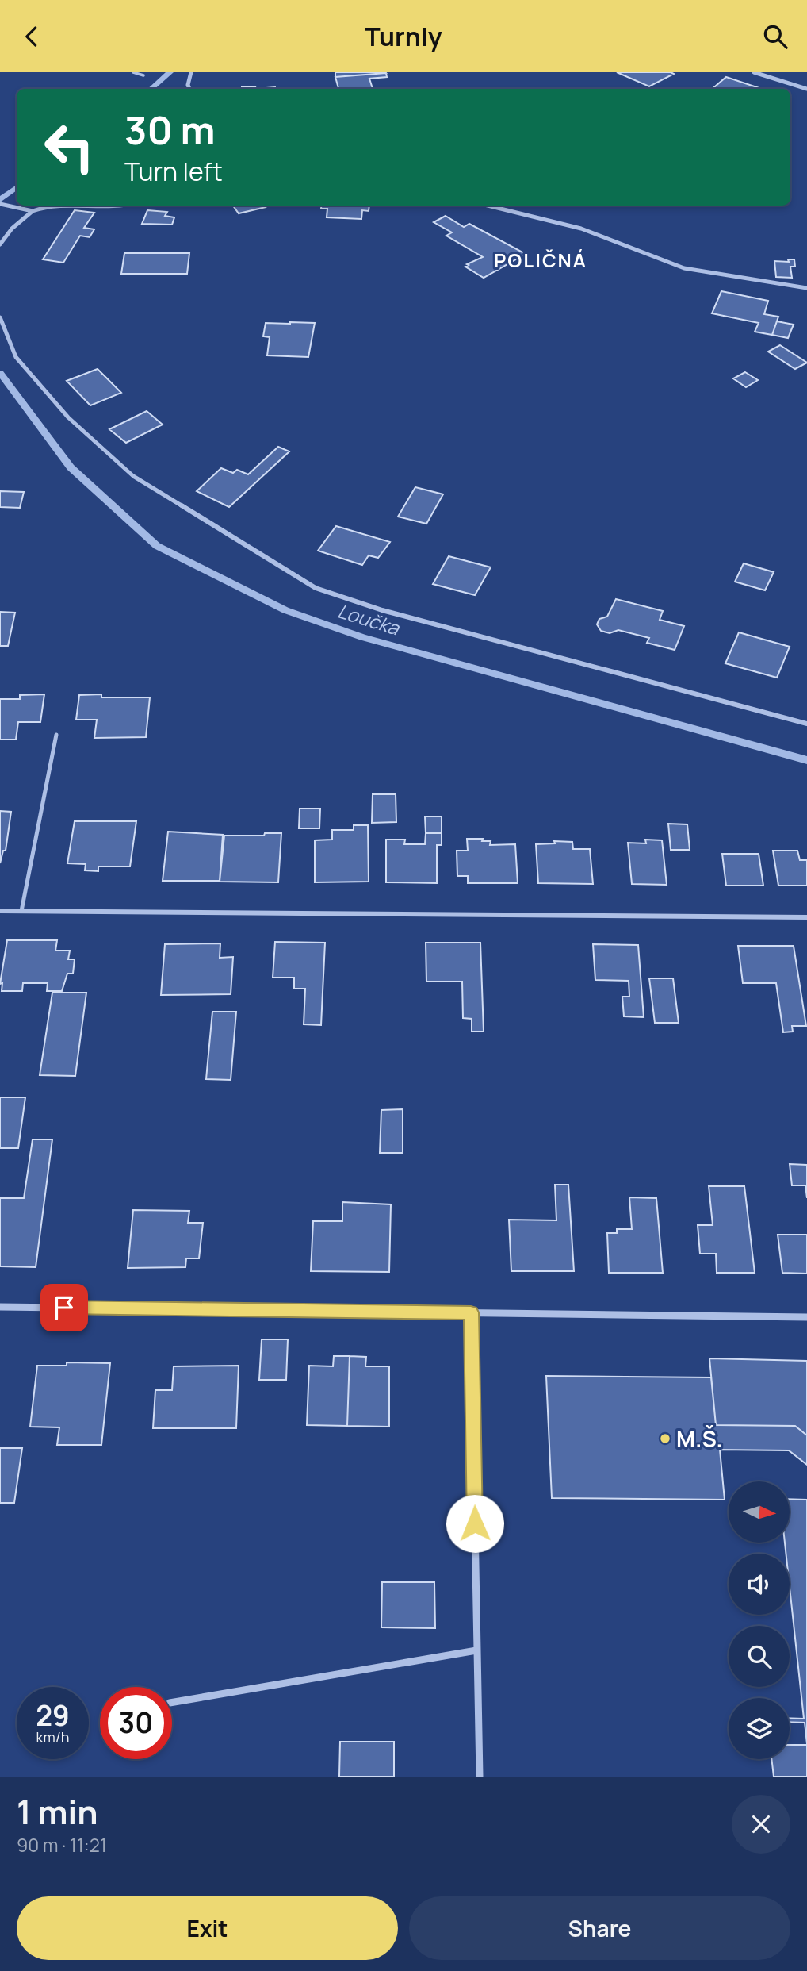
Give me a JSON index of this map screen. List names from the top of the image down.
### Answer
{
  "districts": ["POLIČNÁ"],
  "water": ["Loučka"],
  "places": ["M.Š."],
  "north": "right",
  "page": {
    "header": "Turnly",
    "turn": ["30 m", "Turn left"],
    "speed": "29 km/h",
    "limit": "30",
    "heading": ["1 min", "90 m · 11:21"],
    "buttons": ["Exit", "Share"]
  }
}
